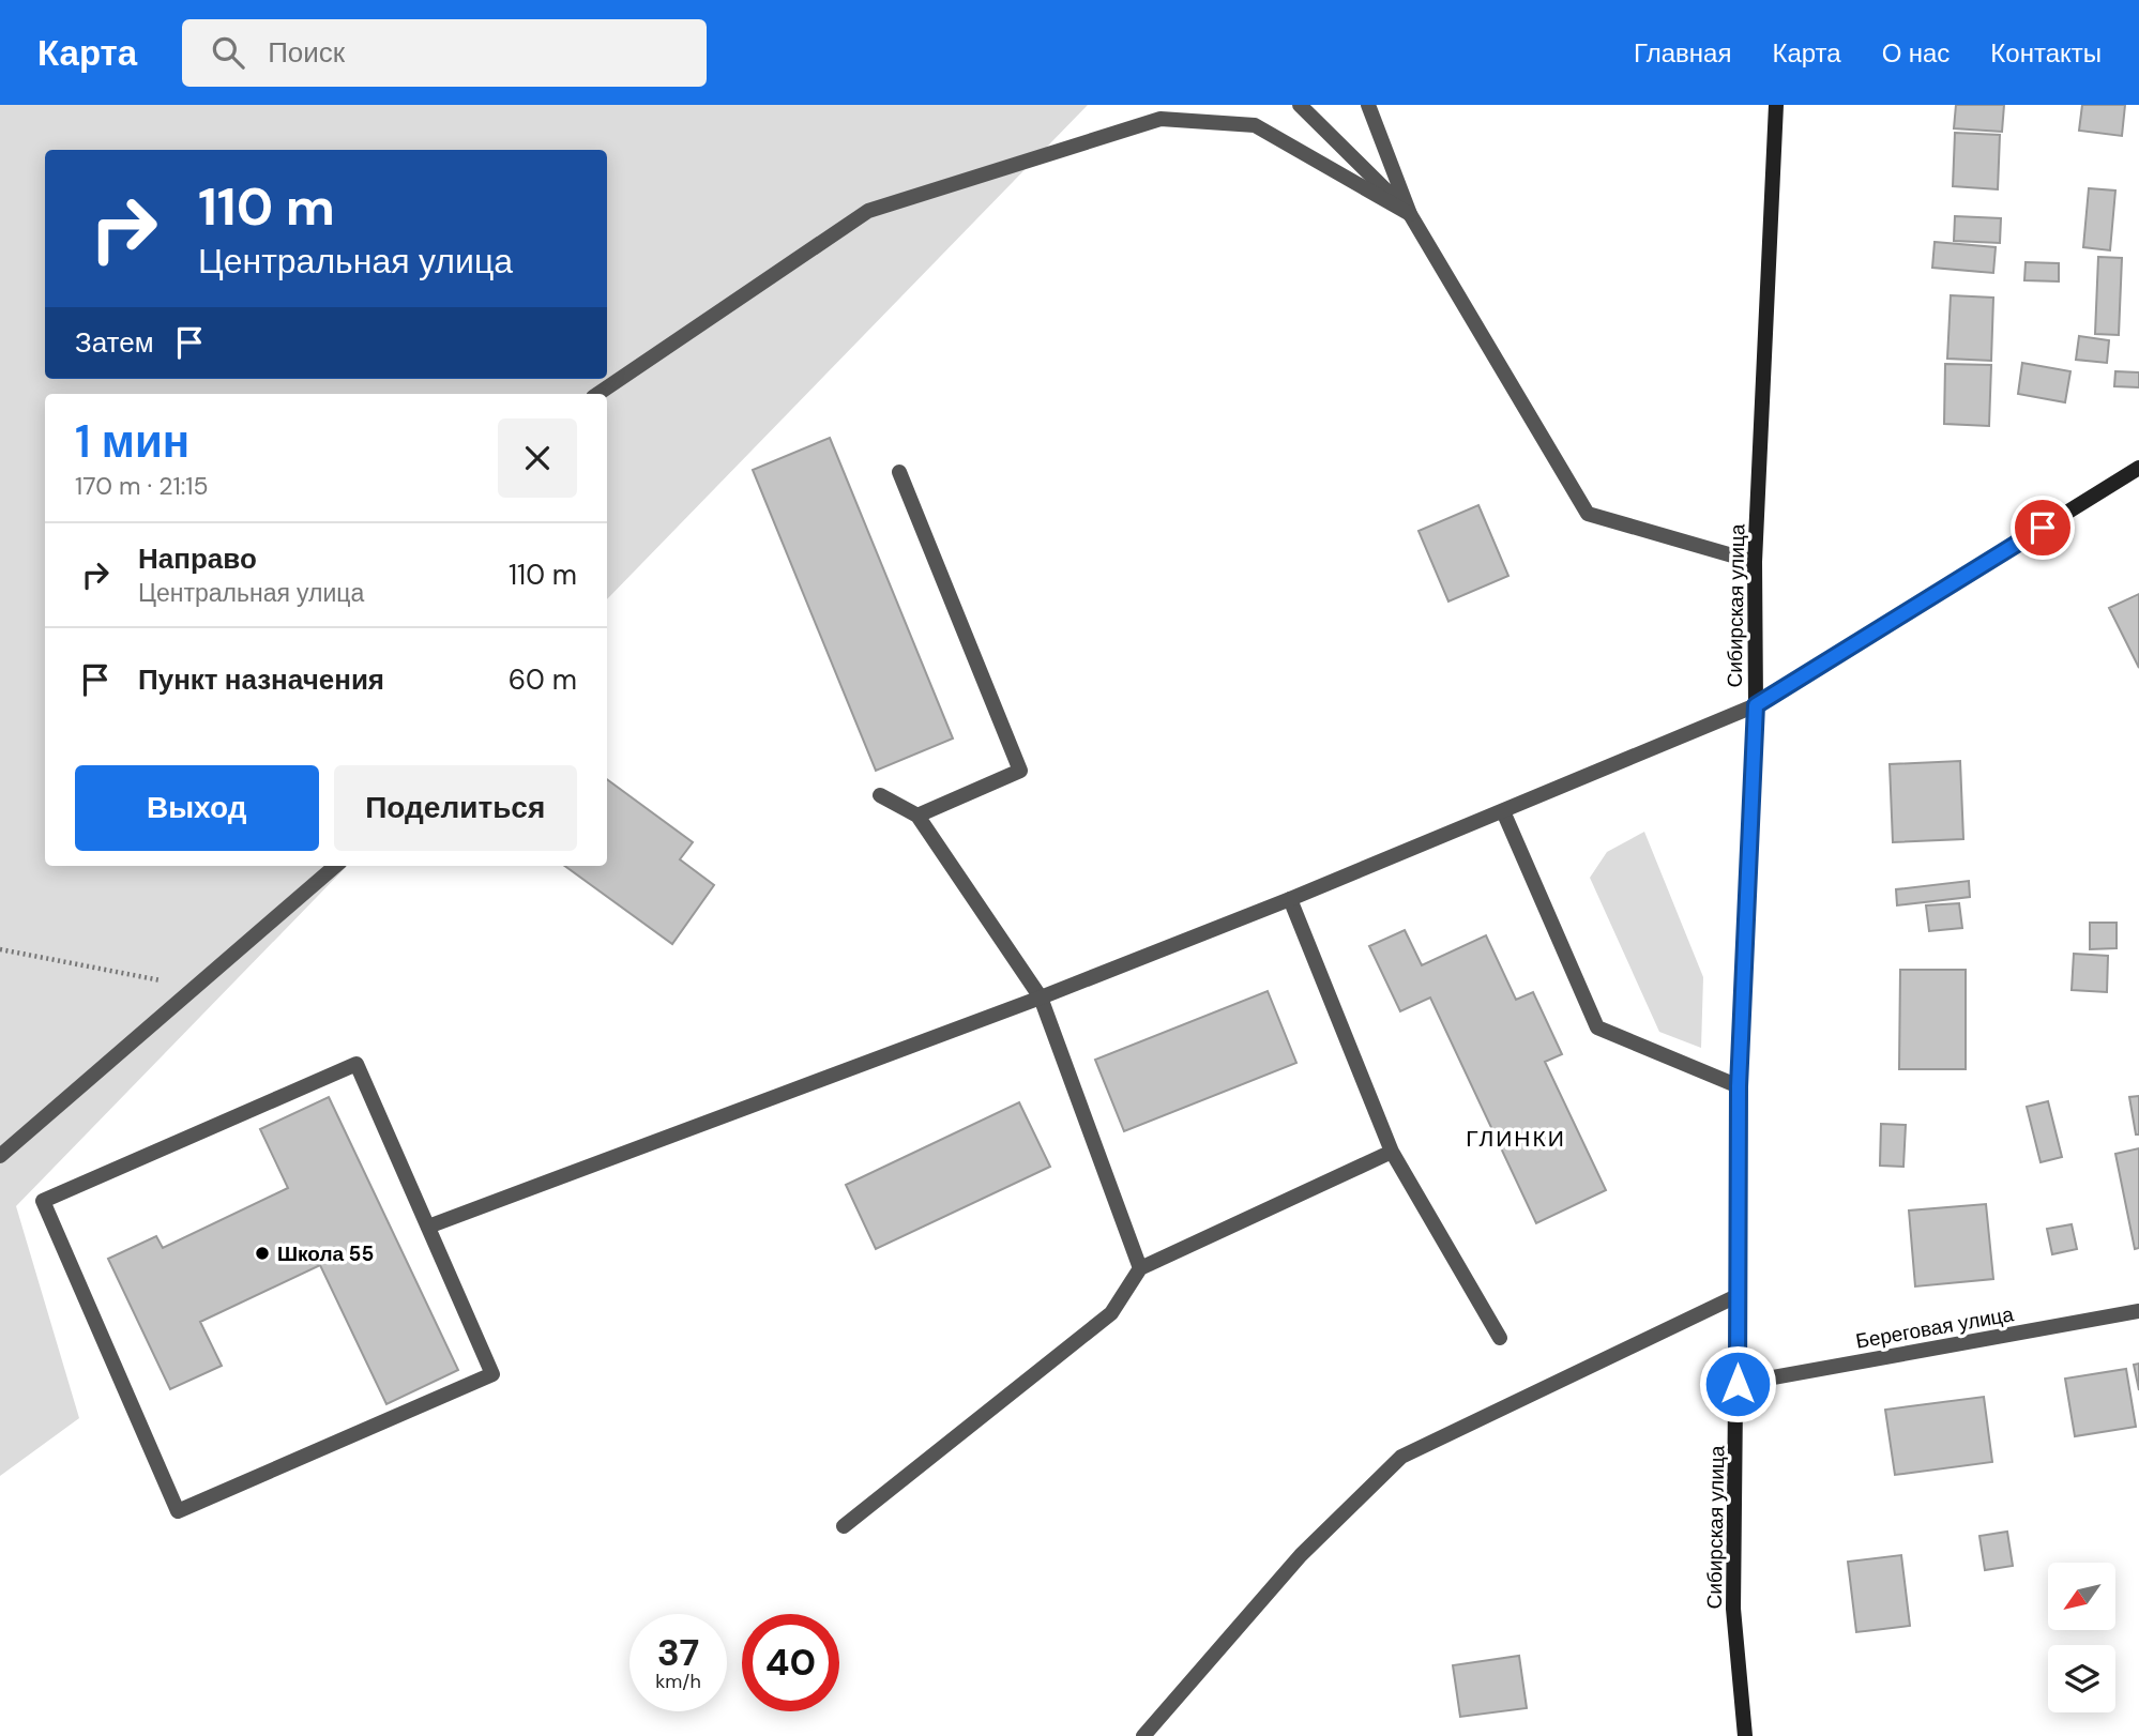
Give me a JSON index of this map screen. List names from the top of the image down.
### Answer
{
  "streets": {
    "street": ["Сибирская улица", "Береговая улица"]
  },
  "crossings": [
    ["Сибирская улица", "Береговая улица"]
  ],
  "districts": ["ГЛИНКИ"],
  "places": ["Школа 55"],
  "north": "bottom left",
  "page": {
    "header": "Карта",
    "search": "Поиск",
    "nav": [
      "Главная",
      "Карта",
      "О нас",
      "Контакты"
    ],
    "turn": ["110 m", "Центральная улица"],
    "then": "Затем",
    "heading": ["1 мин", "170 m · 21:15"],
    "list": [
      {
        "name": "Направо",
        "note": "Центральная улица",
        "value": "110 m"
      },
      {
        "name": "Пункт назначения",
        "value": "60 m"
      }
    ],
    "buttons": ["Выход", "Поделиться"],
    "speed": "37 km/h",
    "limit": "40"
  }
}
